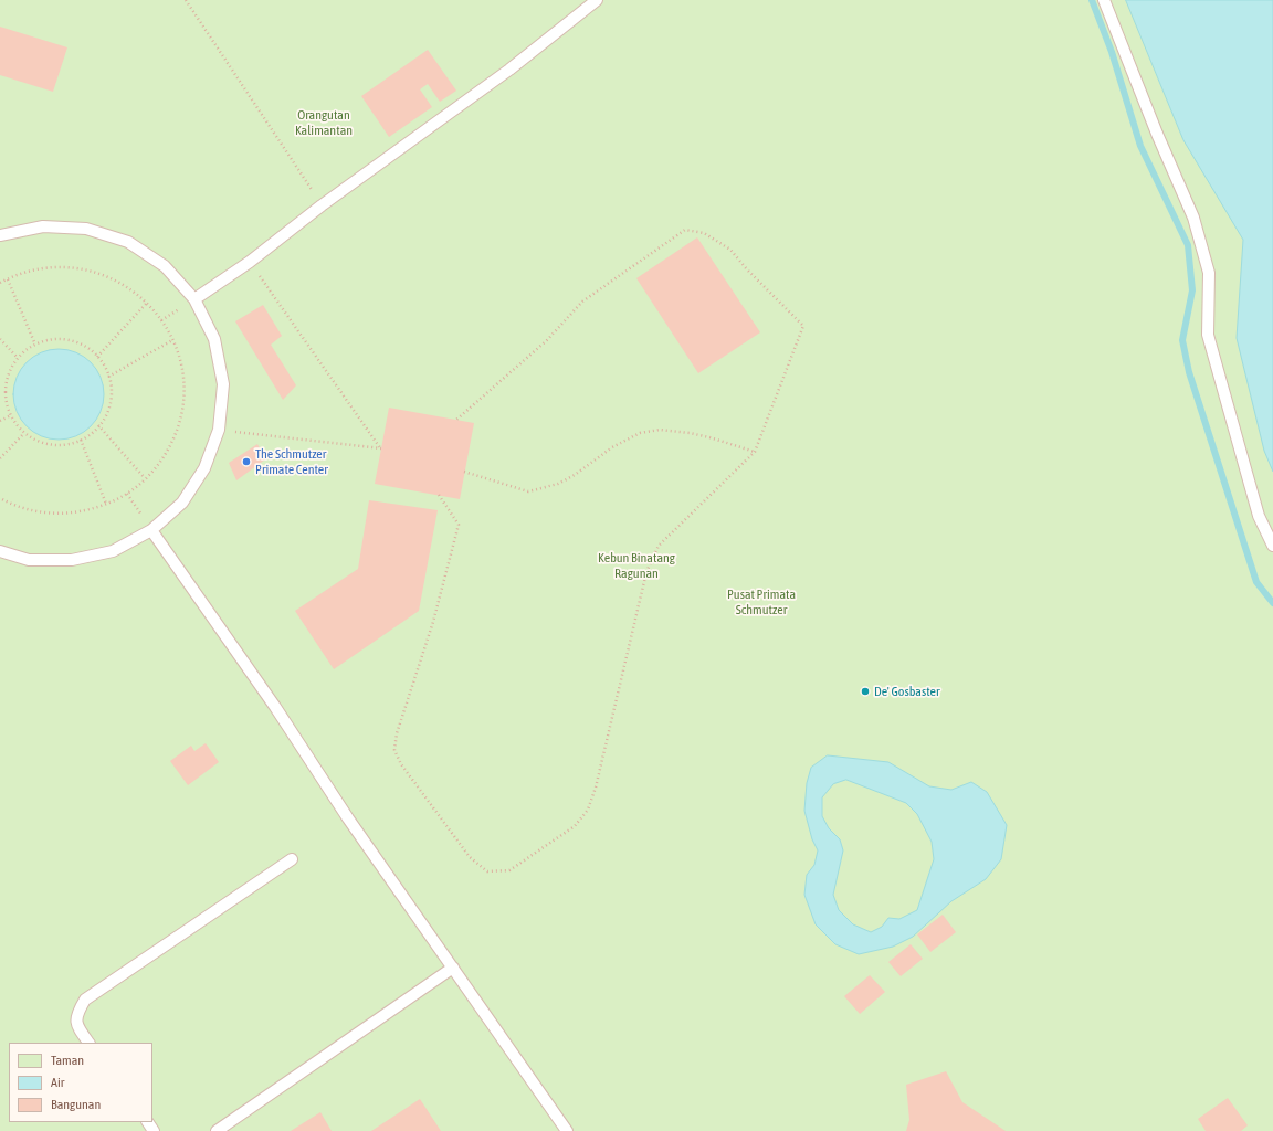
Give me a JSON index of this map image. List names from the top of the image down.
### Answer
{
  "parks": ["Orangutan Kalimantan", "Kebun Binatang Ragunan", "Pusat Primata Schmutzer"],
  "places": ["The Schmutzer Primate Center", "De' Gosbaster"],
  "legend": ["Taman", "Air", "Bangunan"]
}
